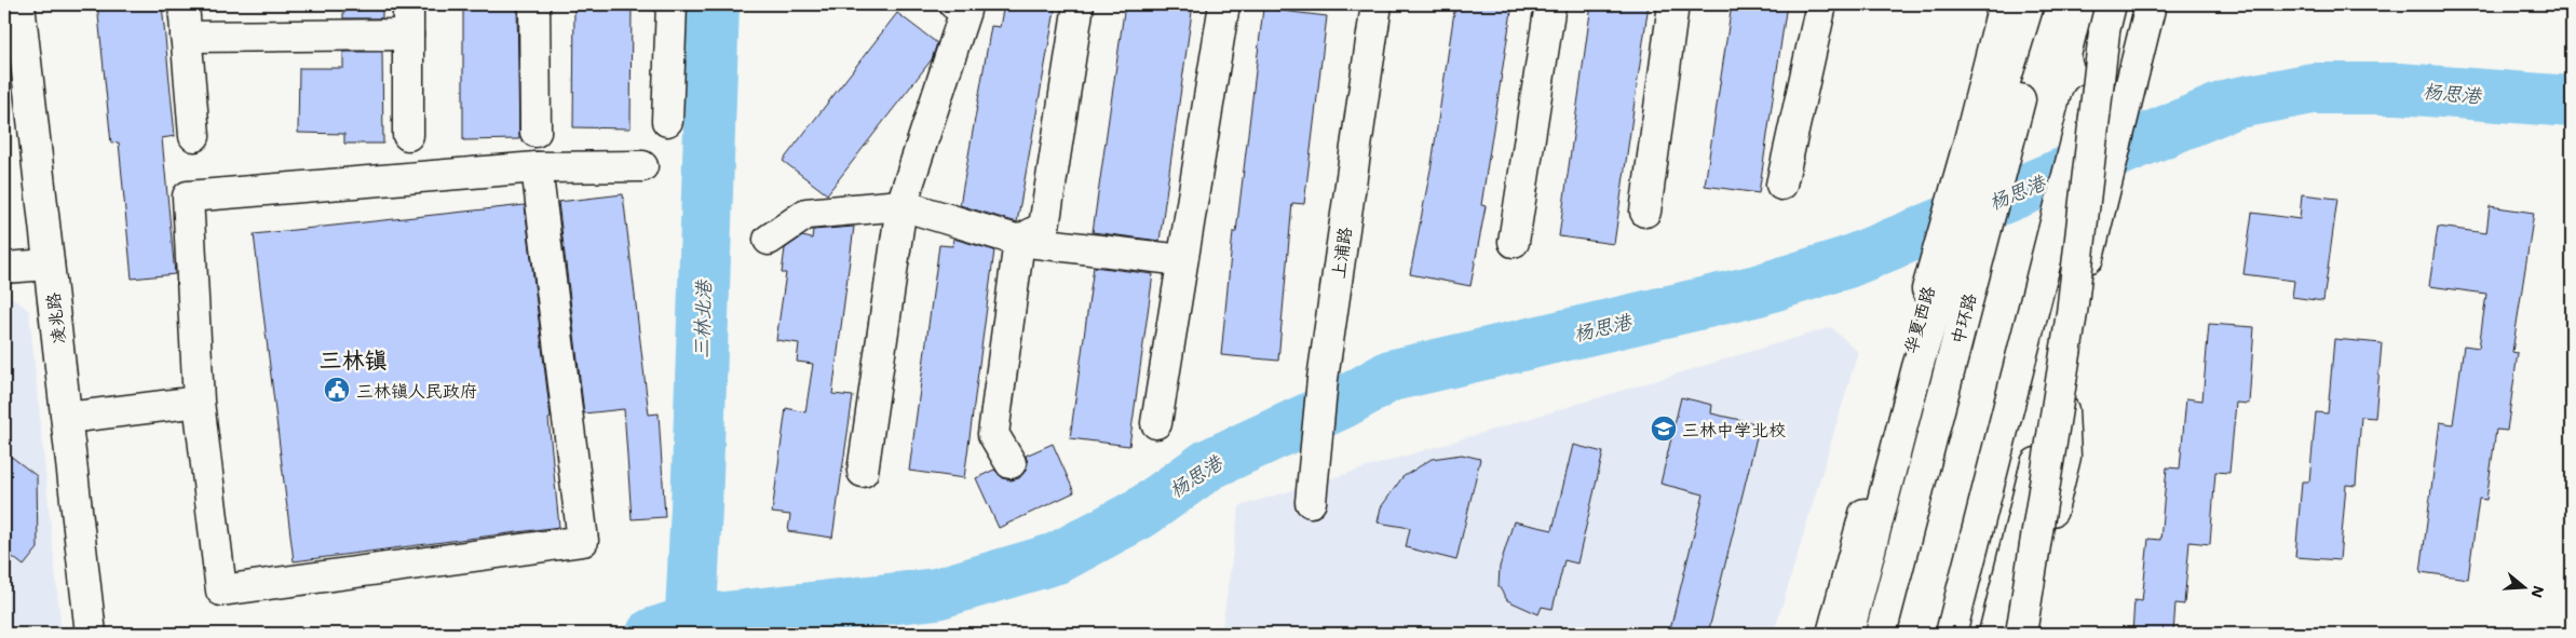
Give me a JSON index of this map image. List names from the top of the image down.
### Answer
{
  "streets": {
    "main road": [
      "上浦路",
      "凌兆路",
      "中环路",
      "华夏西路"
    ]
  },
  "districts": ["三林镇"],
  "water": ["杨思港", "三林北港"],
  "places": {
    "public building": ["三林镇人民政府"],
    "school or university": ["三林中学北校"]
  },
  "north": "right"
}
